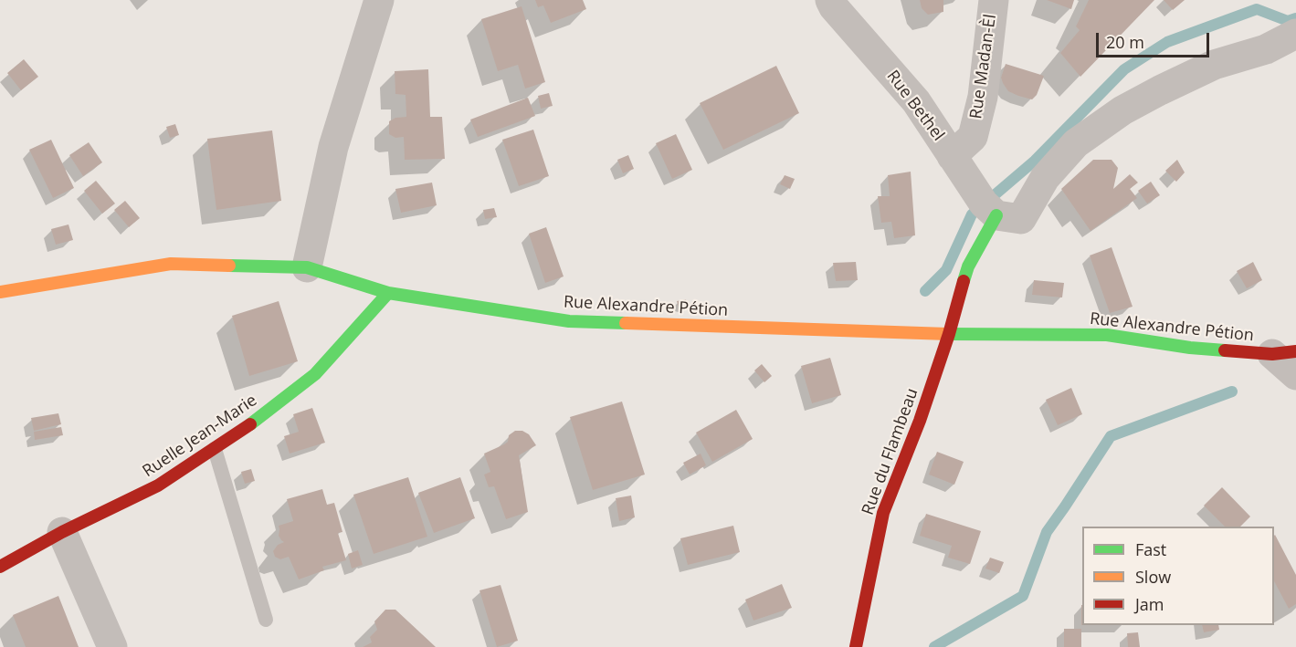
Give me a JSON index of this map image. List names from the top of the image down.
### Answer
{
  "streets": {
    "street": [
      "Rue Madan-Èl",
      "Rue Bethel",
      "Rue Alexandre Pétion",
      "Ruelle Jean-Marie",
      "Rue du Flambeau"
    ]
  },
  "crossings": [
    ["Rue Madan-Èl", "Rue Bethel"],
    ["Rue Bethel", "Rue du Flambeau"],
    ["Rue Alexandre Pétion", "Ruelle Jean-Marie"],
    ["Rue Alexandre Pétion", "Rue du Flambeau"]
  ],
  "legend": ["Fast", "Slow", "Jam"],
  "scale_bar": "20 m"
}
